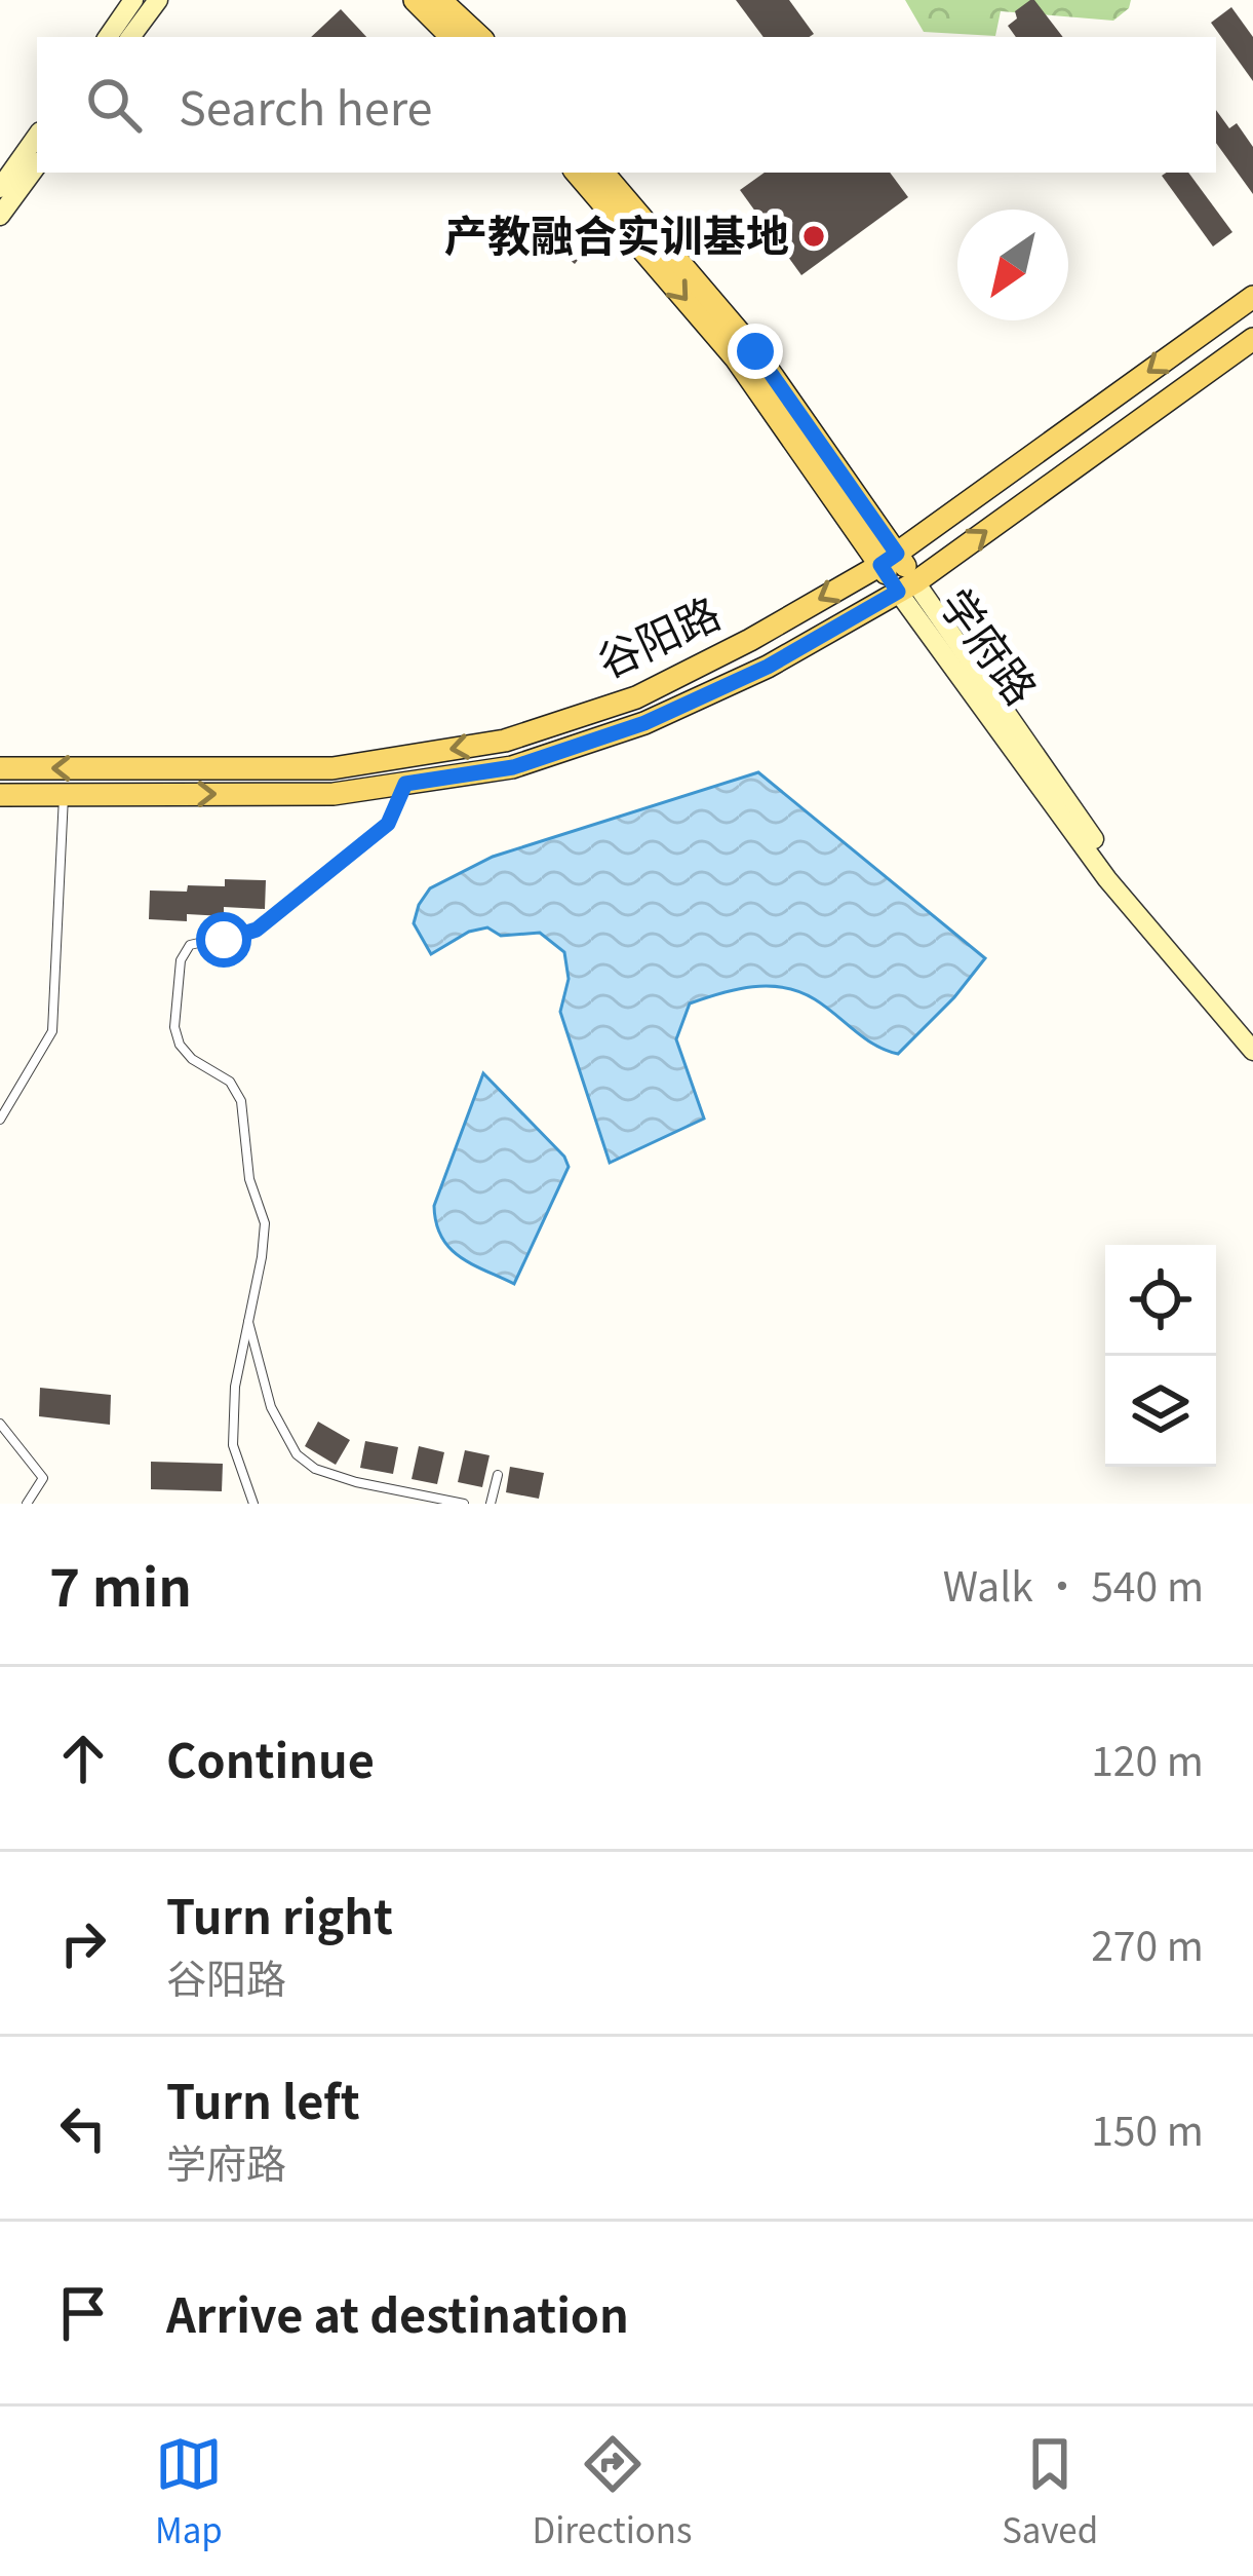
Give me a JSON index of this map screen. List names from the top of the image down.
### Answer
{
  "streets": {
    "main road": ["谷阳路", "学府路"]
  },
  "crossings": [
    ["谷阳路", "学府路"]
  ],
  "places": ["产教融合实训基地"],
  "north": "bottom left",
  "page": {
    "search": "Search here",
    "heading": ["7 min", "Walk · 540 m"],
    "list": [
      ["Continue", "120 m"],
      ["Turn right", "谷阳路", "270 m"],
      ["Turn left", "学府路", "150 m"],
      "Arrive at destination"
    ],
    "nav": ["Map", "Directions", "Saved"]
  }
}
